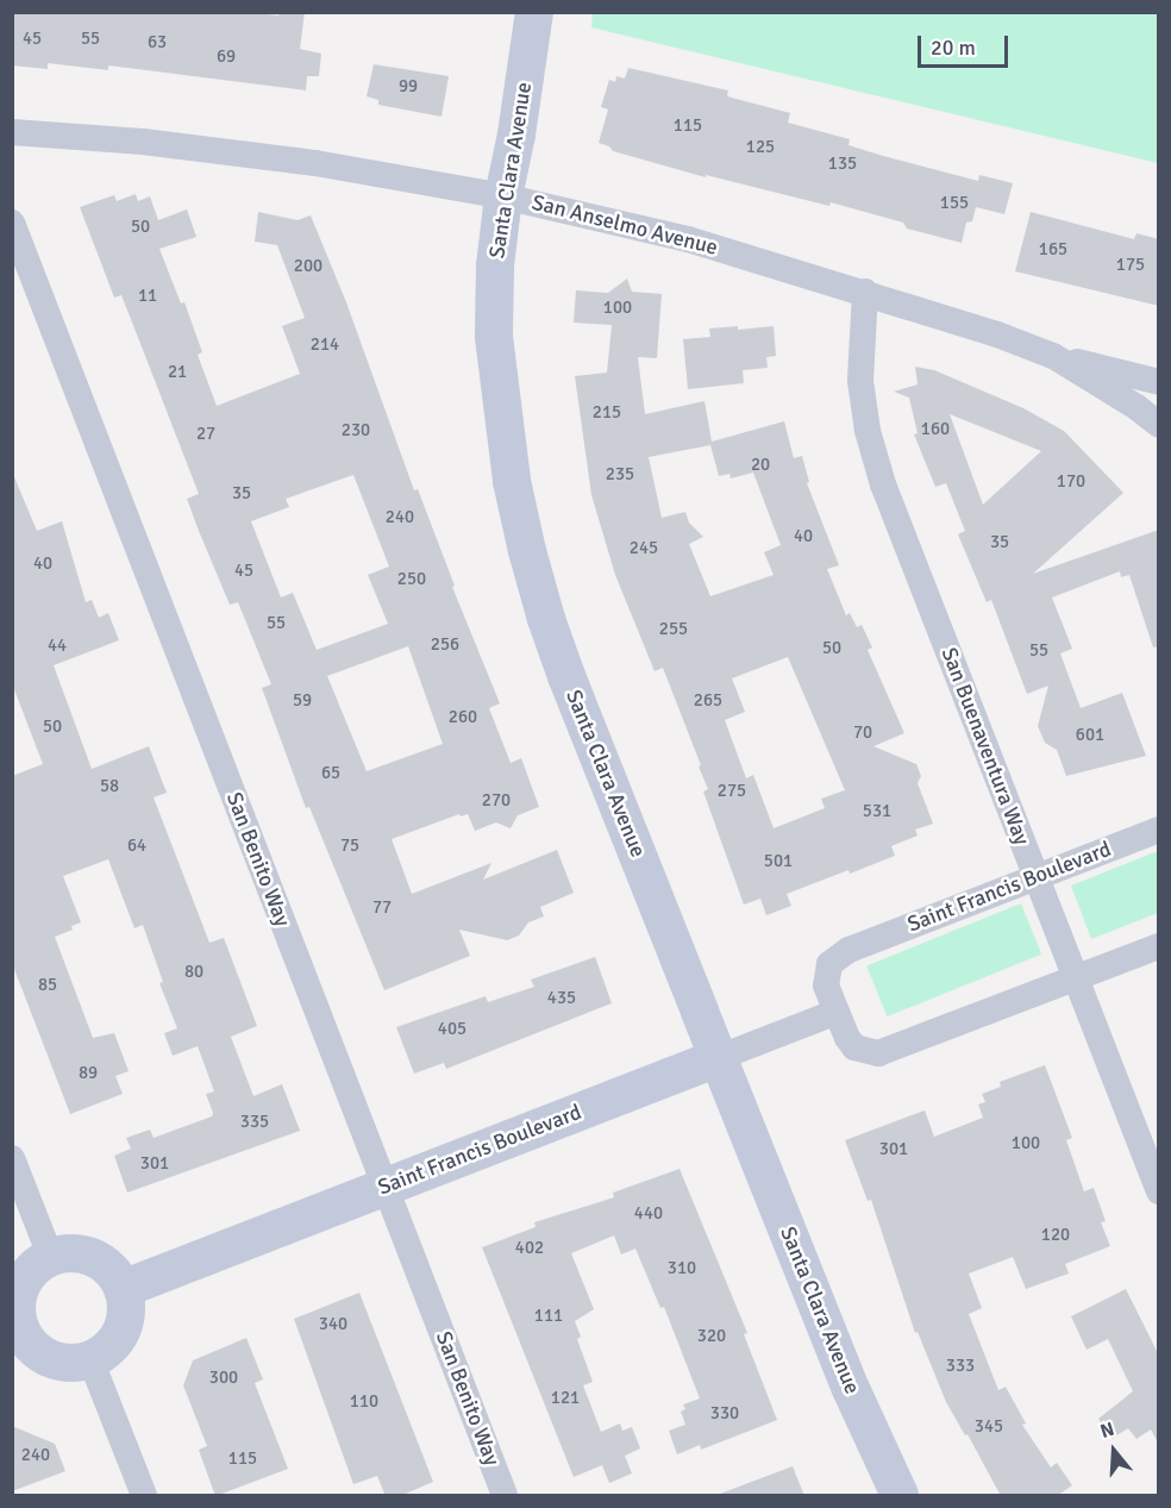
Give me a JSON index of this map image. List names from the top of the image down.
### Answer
{
  "streets": {
    "main road": ["Santa Clara Avenue", "Saint Francis Boulevard"],
    "street": ["San Anselmo Avenue", "San Buenaventura Way", "San Benito Way"]
  },
  "crossings": [
    ["Santa Clara Avenue", "San Anselmo Avenue"],
    ["Santa Clara Avenue", "Saint Francis Boulevard"],
    ["San Anselmo Avenue", "San Buenaventura Way"],
    ["San Buenaventura Way", "Saint Francis Boulevard"],
    ["San Benito Way", "Saint Francis Boulevard"]
  ],
  "house_numbers": [
    "45",
    "55",
    "63",
    "69",
    "99",
    "115",
    "125",
    "135",
    "155",
    "50",
    "165",
    "175",
    "200",
    "11",
    "100",
    "214",
    "21",
    "215",
    "160",
    "230",
    "27",
    "20",
    "235",
    "170",
    "35",
    "240",
    "40",
    "35",
    "245",
    "40",
    "45",
    "250",
    "55",
    "255",
    "256",
    "44",
    "50",
    "55",
    "59",
    "265",
    "260",
    "50",
    "70",
    "601",
    "65",
    "58",
    "275",
    "270",
    "531",
    "64",
    "75",
    "501",
    "77",
    "80",
    "85",
    "435",
    "405",
    "89",
    "335",
    "100",
    "301",
    "301",
    "440",
    "120",
    "402",
    "310",
    "111",
    "340",
    "320",
    "333",
    "300",
    "121",
    "110",
    "330",
    "345",
    "240",
    "115"
  ],
  "scale_bar": "20 m",
  "north": "top"
}
